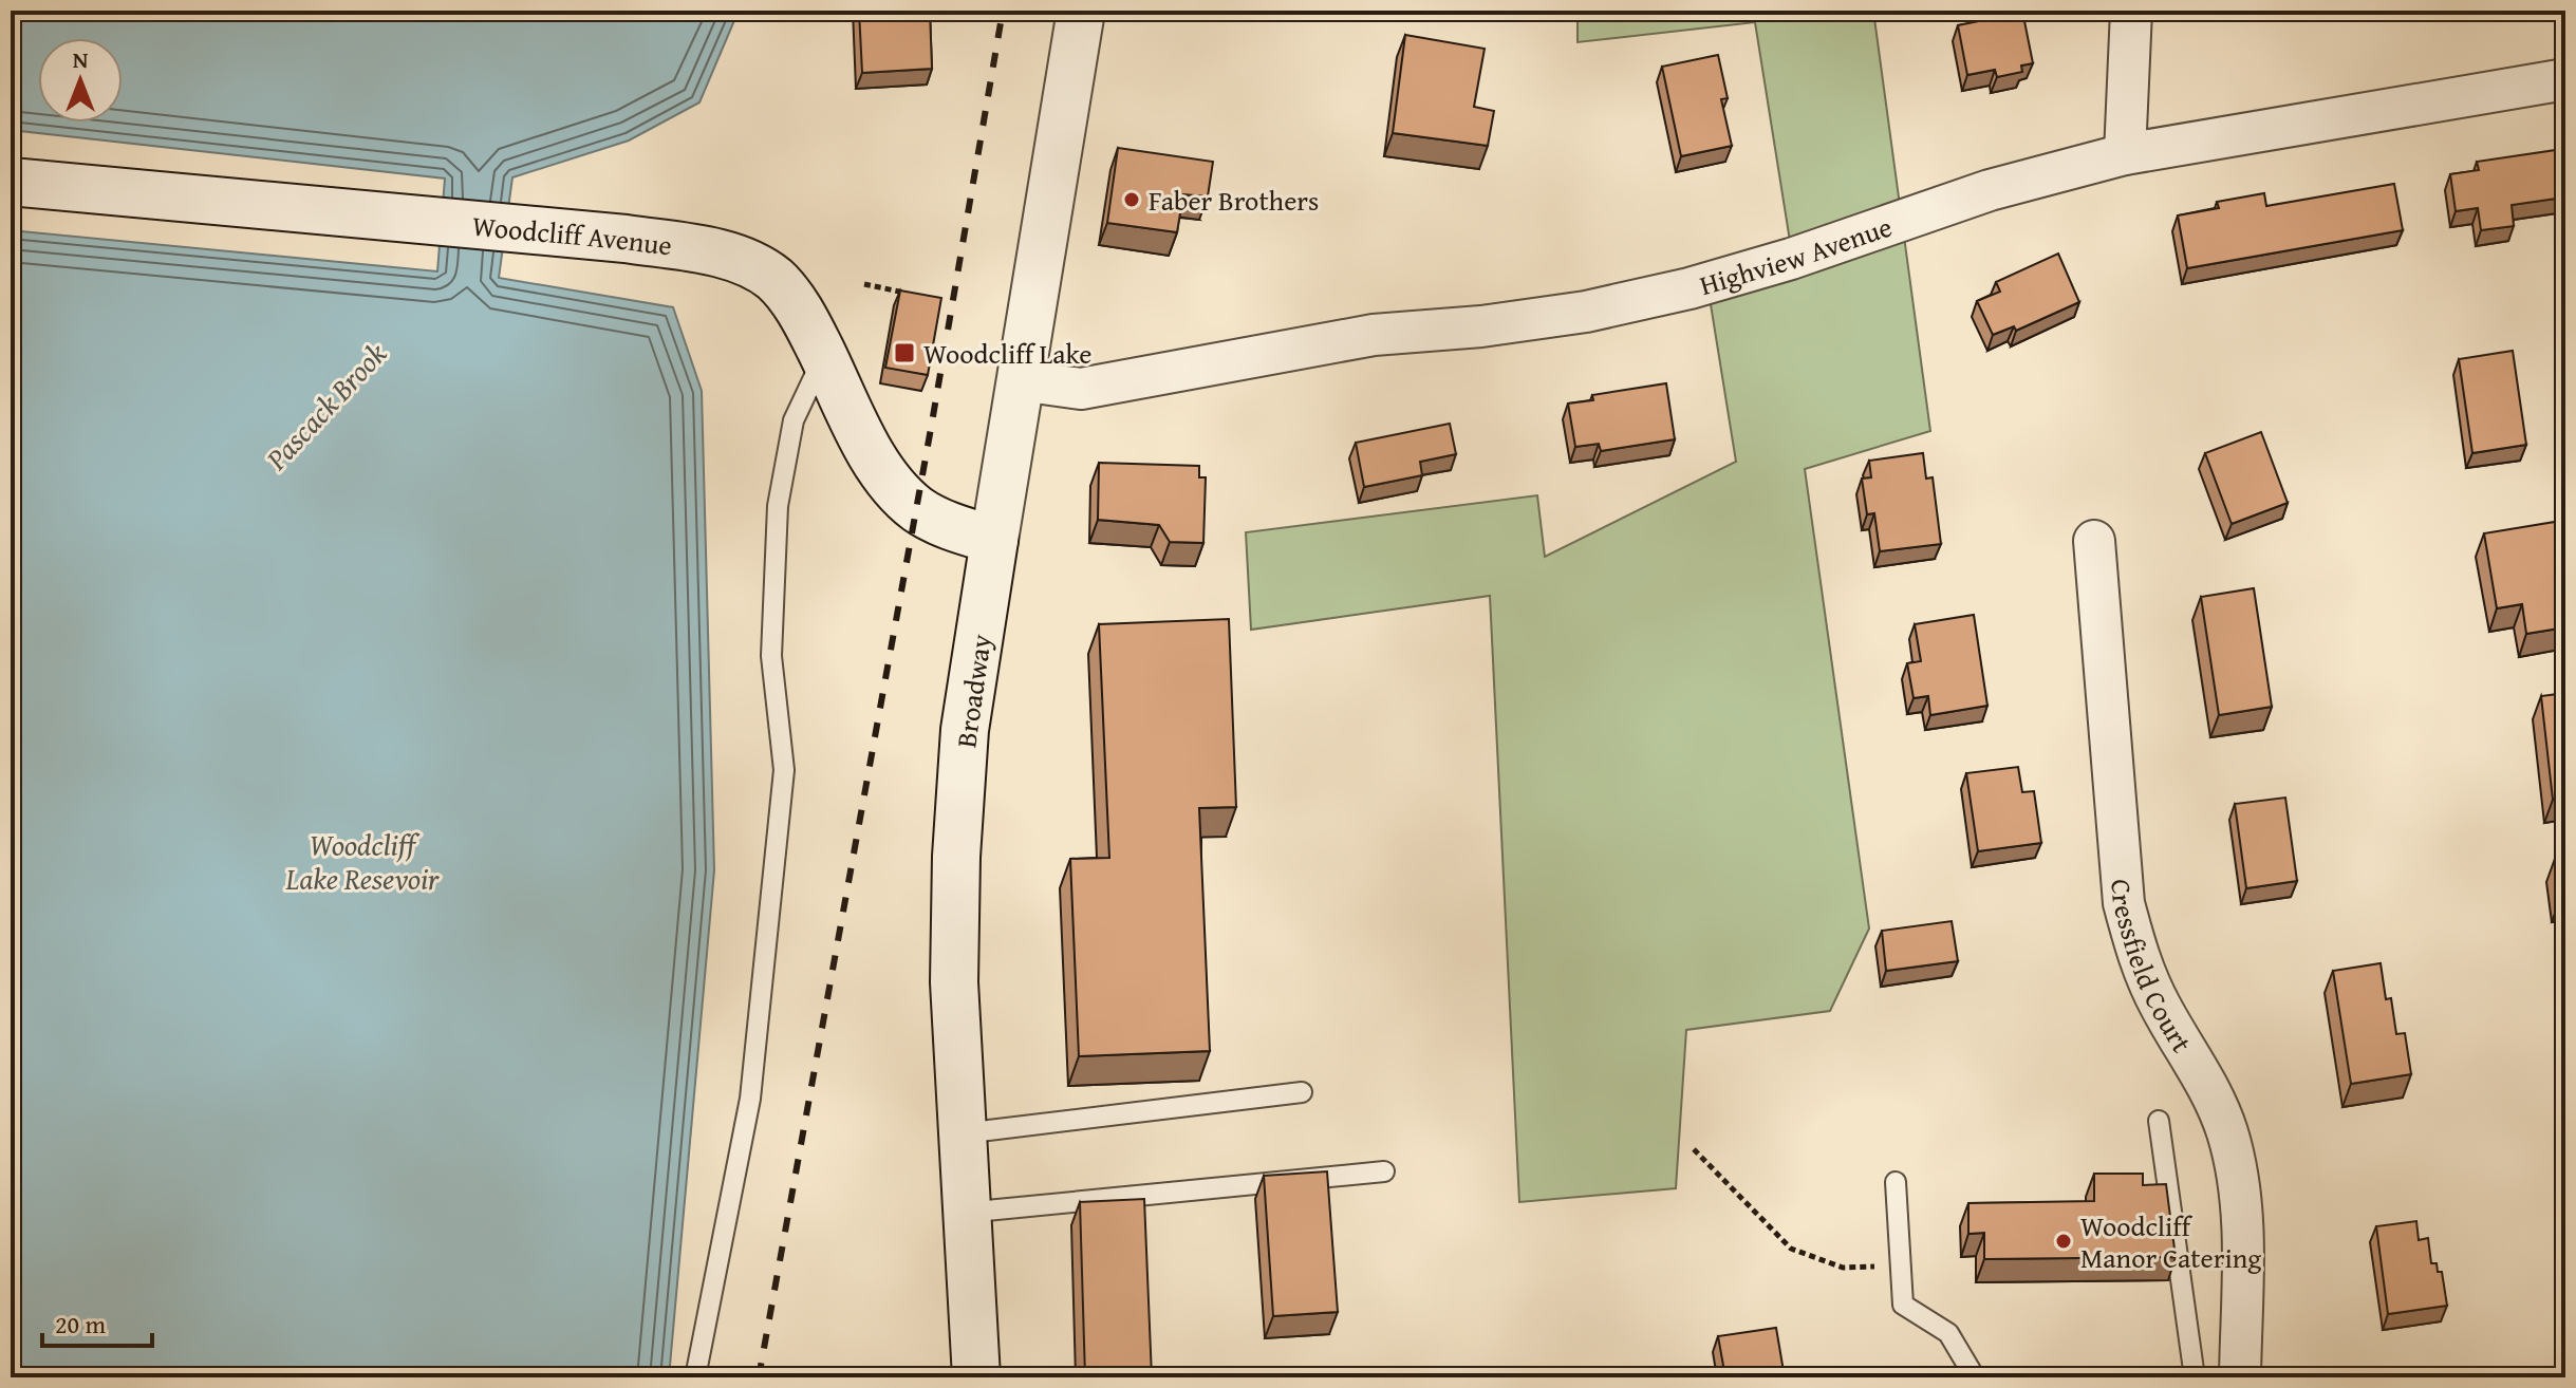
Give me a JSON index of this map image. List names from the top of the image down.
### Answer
{
  "streets": {
    "main road": ["Woodcliff Avenue", "Broadway"],
    "street": ["Highview Avenue", "Cressfield Court"]
  },
  "crossings": [
    ["Woodcliff Avenue", "Broadway"],
    ["Highview Avenue", "Broadway"]
  ],
  "water": ["Pascack Brook", "Woodcliff Lake Resevoir"],
  "places": {
    "other": ["Faber Brothers", "Woodcliff Manor Catering"],
    "transit": ["Woodcliff Lake"]
  },
  "scale_bar": "20 m",
  "north": "top"
}
